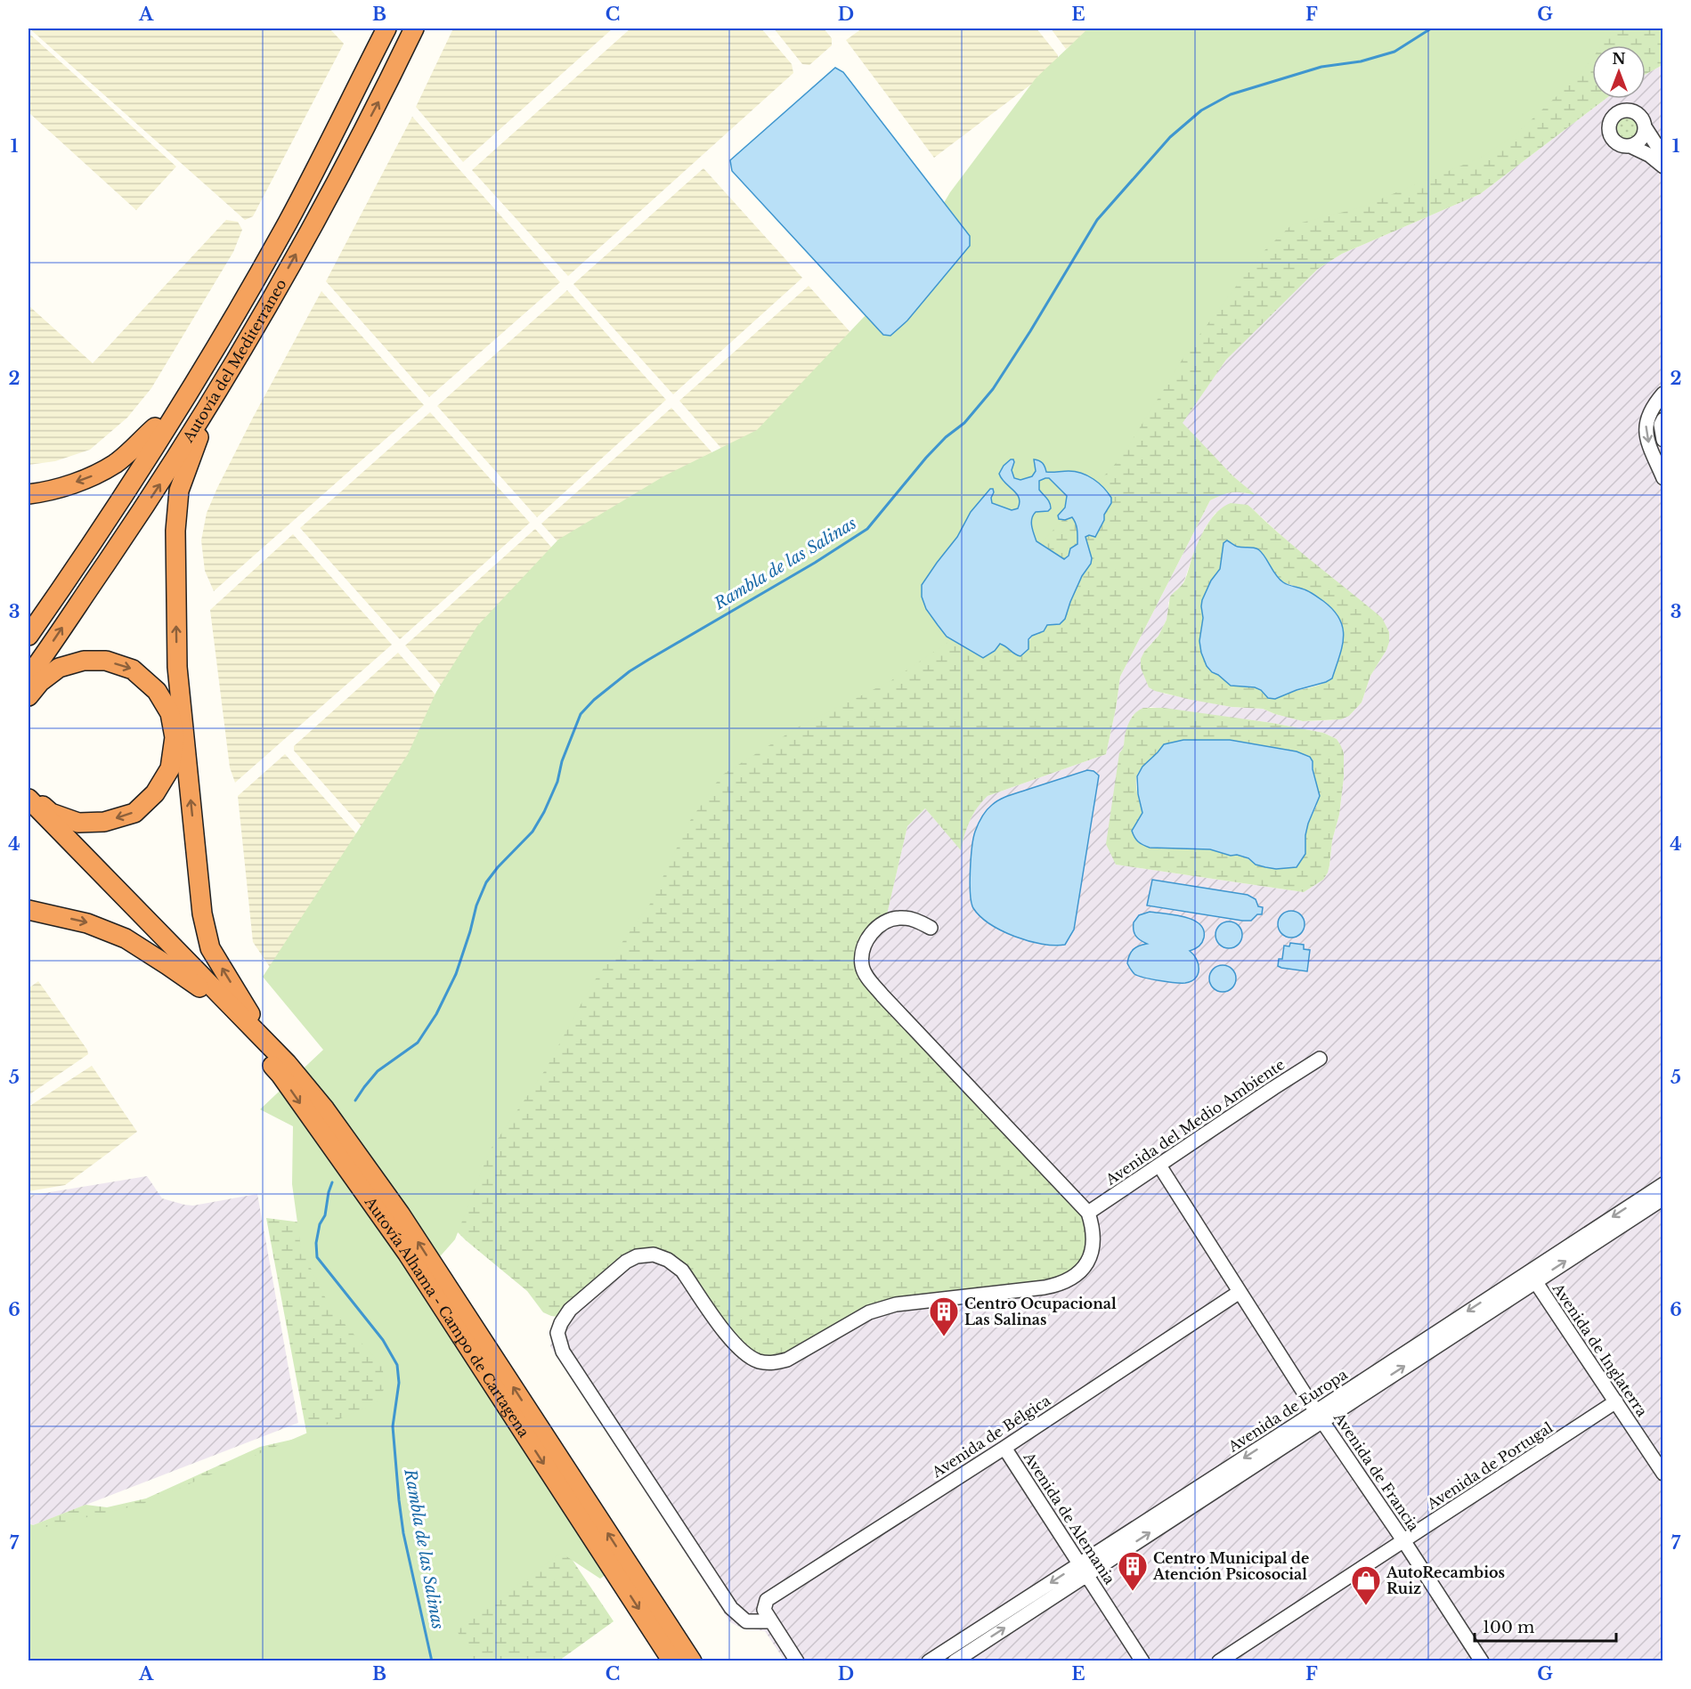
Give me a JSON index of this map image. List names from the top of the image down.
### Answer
{
  "streets": {
    "highway": ["Autovía del Mediterráneo", "Autovía Alhama - Campo de Cartagena"],
    "street": [
      "Avenida del Medio Ambiente",
      "Avenida de Inglaterra",
      "Avenida de Europa",
      "Avenida de Bélgica",
      "Avenida de Portugal",
      "Avenida de Francia",
      "Avenida de Alemania"
    ]
  },
  "crossings": [
    ["Avenida del Medio Ambiente", "Avenida de Francia"],
    ["Avenida de Inglaterra", "Avenida de Europa"],
    ["Avenida de Inglaterra", "Avenida de Portugal"],
    ["Avenida de Europa", "Avenida de Francia"],
    ["Avenida de Europa", "Avenida de Alemania"],
    ["Avenida de Bélgica", "Avenida de Francia"],
    ["Avenida de Bélgica", "Avenida de Alemania"],
    ["Avenida de Portugal", "Avenida de Francia"]
  ],
  "water": ["Rambla de las Salinas"],
  "places": {
    "building": ["Centro Ocupacional Las Salinas", "Centro Municipal de Atención Psicosocial"],
    "shop": ["AutoRecambios Ruiz"]
  },
  "scale_bar": "100 m",
  "north": "top",
  "grid": {
    "columns": [
      "A",
      "B",
      "C",
      "D",
      "E",
      "F",
      "G"
    ],
    "rows": [
      "1",
      "2",
      "3",
      "4",
      "5",
      "6",
      "7"
    ]
  }
}
